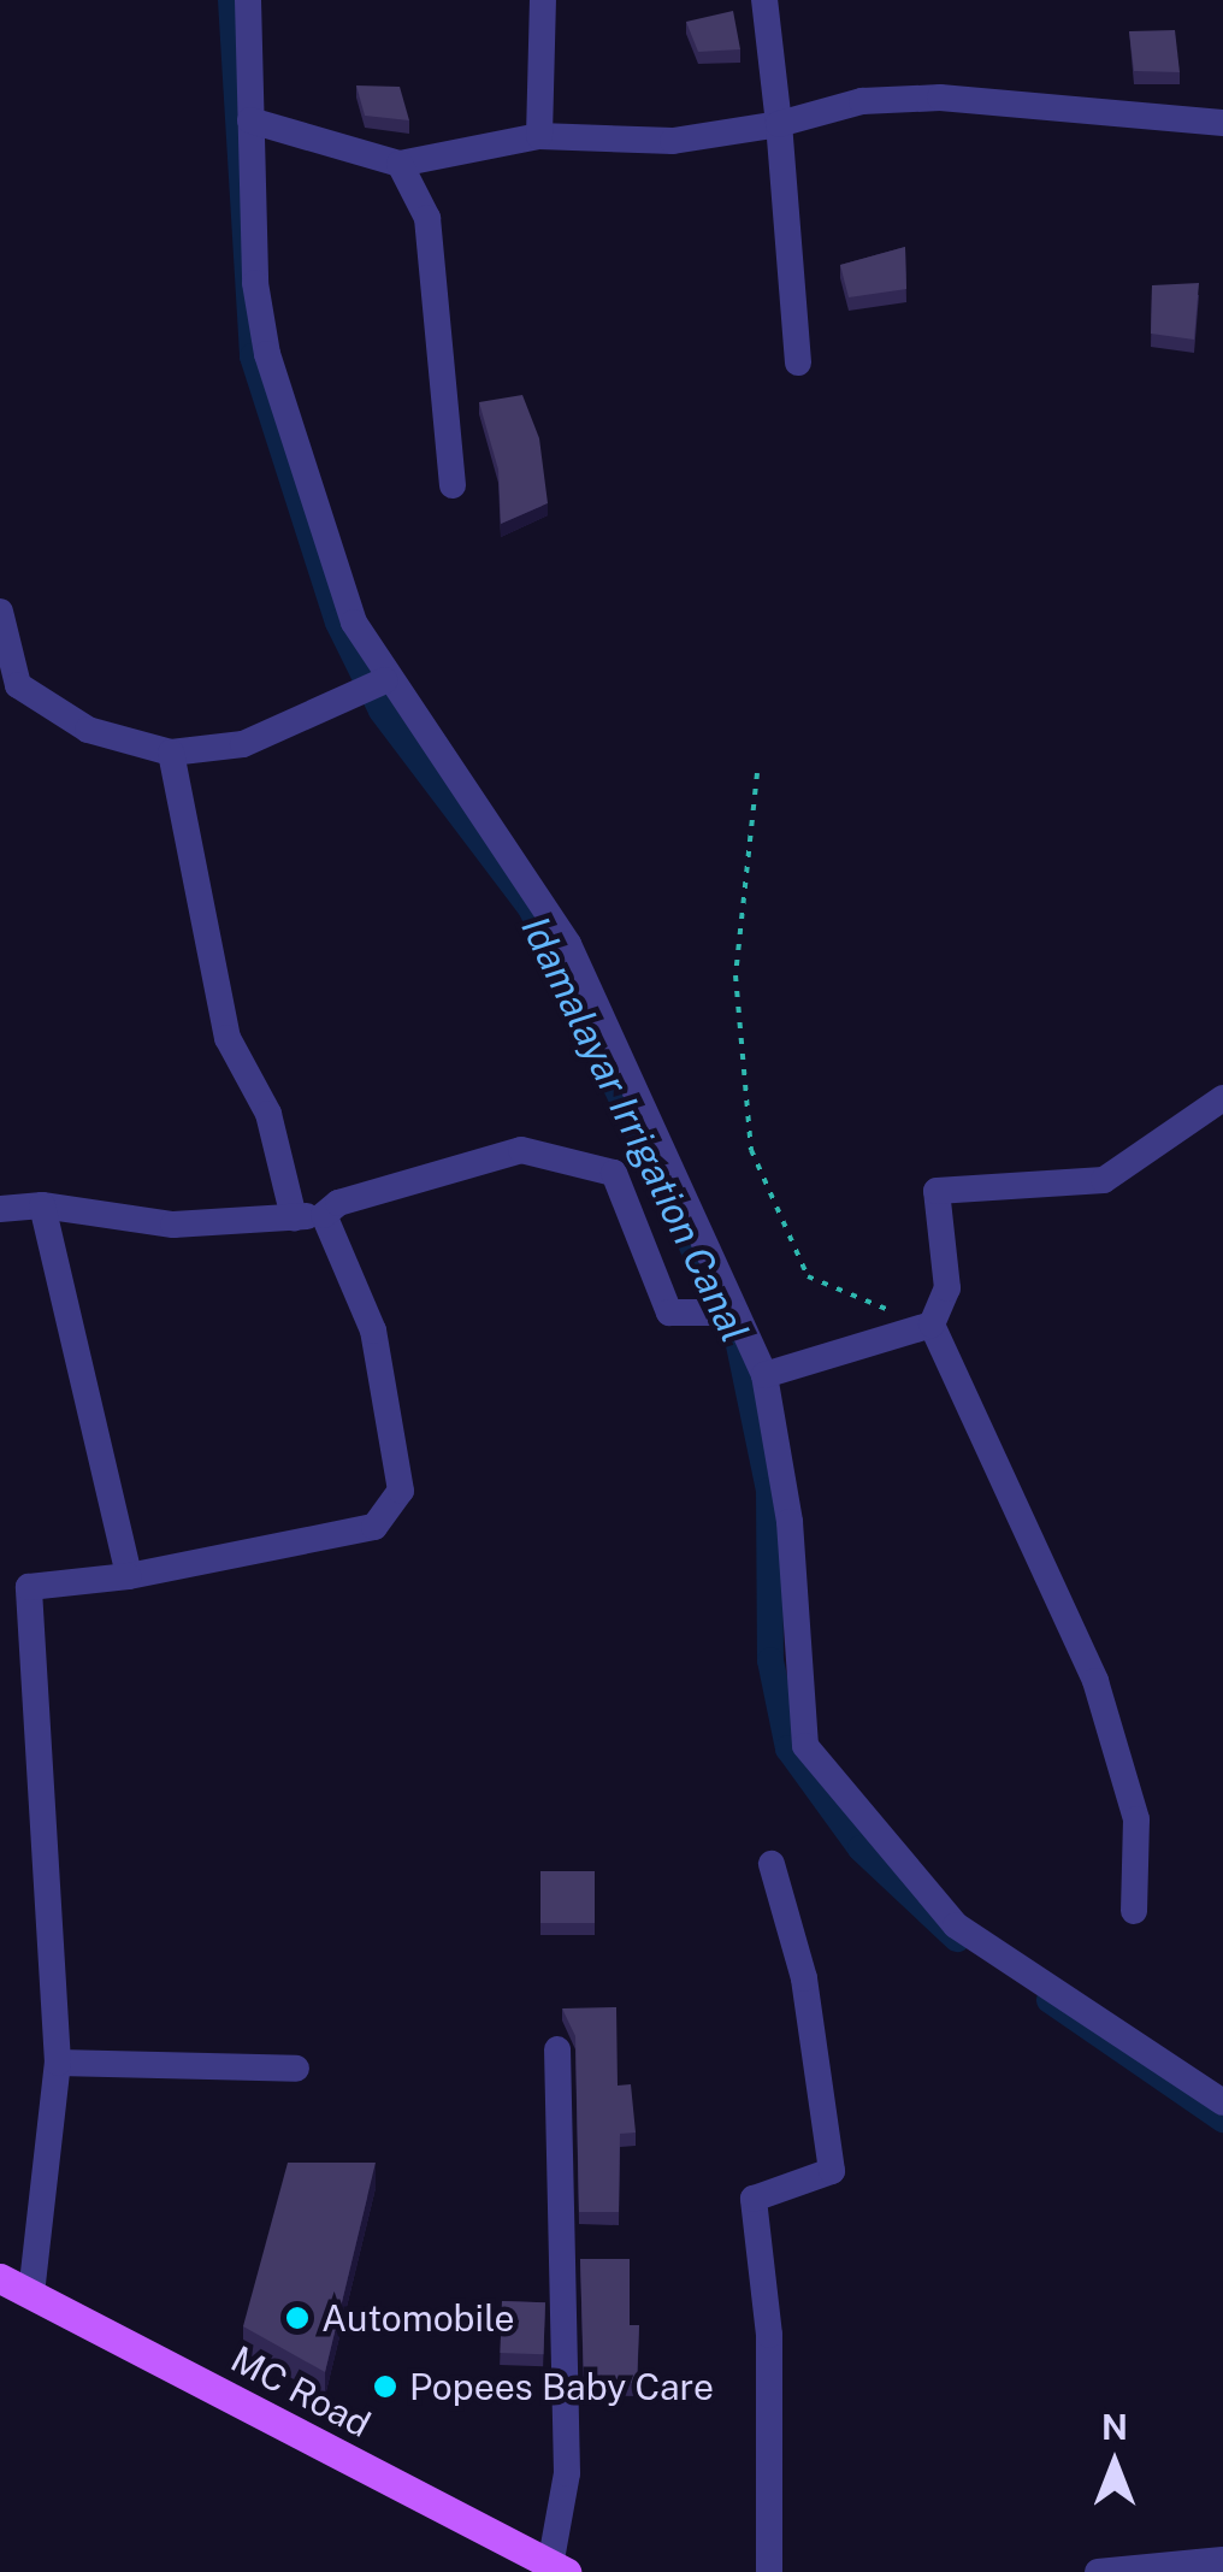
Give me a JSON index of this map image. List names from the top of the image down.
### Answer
{
  "streets": {
    "main road": ["MC Road"]
  },
  "water": ["Idamalayar Irrigation Canal"],
  "places": ["Automobile", "Popees Baby Care"],
  "north": "top"
}
